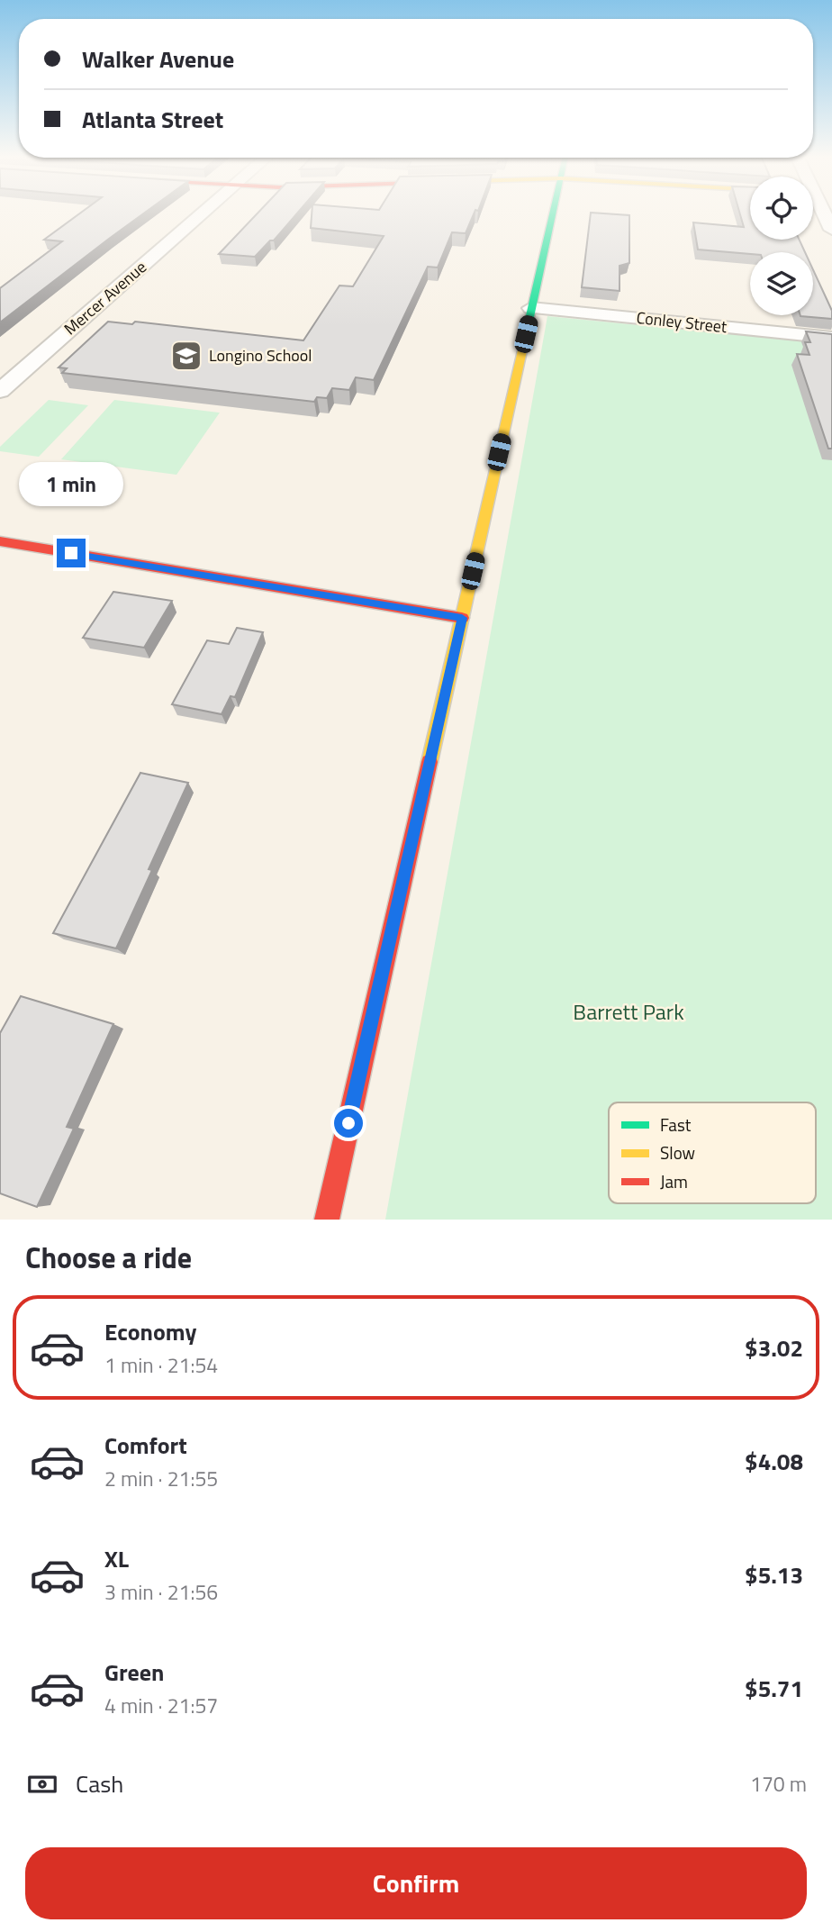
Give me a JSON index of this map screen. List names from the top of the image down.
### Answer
{
  "streets": {
    "street": ["Mercer Avenue", "Conley Street"]
  },
  "parks": ["Barrett Park"],
  "places": {
    "school or university": ["Longino School"]
  },
  "legend": ["Fast", "Slow", "Jam"],
  "page": {
    "banner": ["Walker Avenue", "Atlanta Street"],
    "bubble": "1 min",
    "heading": "Choose a ride",
    "list": [
      {
        "name": "Economy",
        "note": "1 min · 21:54",
        "value": "$3.02"
      },
      {
        "name": "Comfort",
        "note": "2 min · 21:55",
        "value": "$4.08"
      },
      {
        "name": "XL",
        "note": "3 min · 21:56",
        "value": "$5.13"
      },
      {
        "name": "Green",
        "note": "4 min · 21:57",
        "value": "$5.71"
      }
    ],
    "pay": ["Cash", "170 m"],
    "buttons": "Confirm"
  }
}
